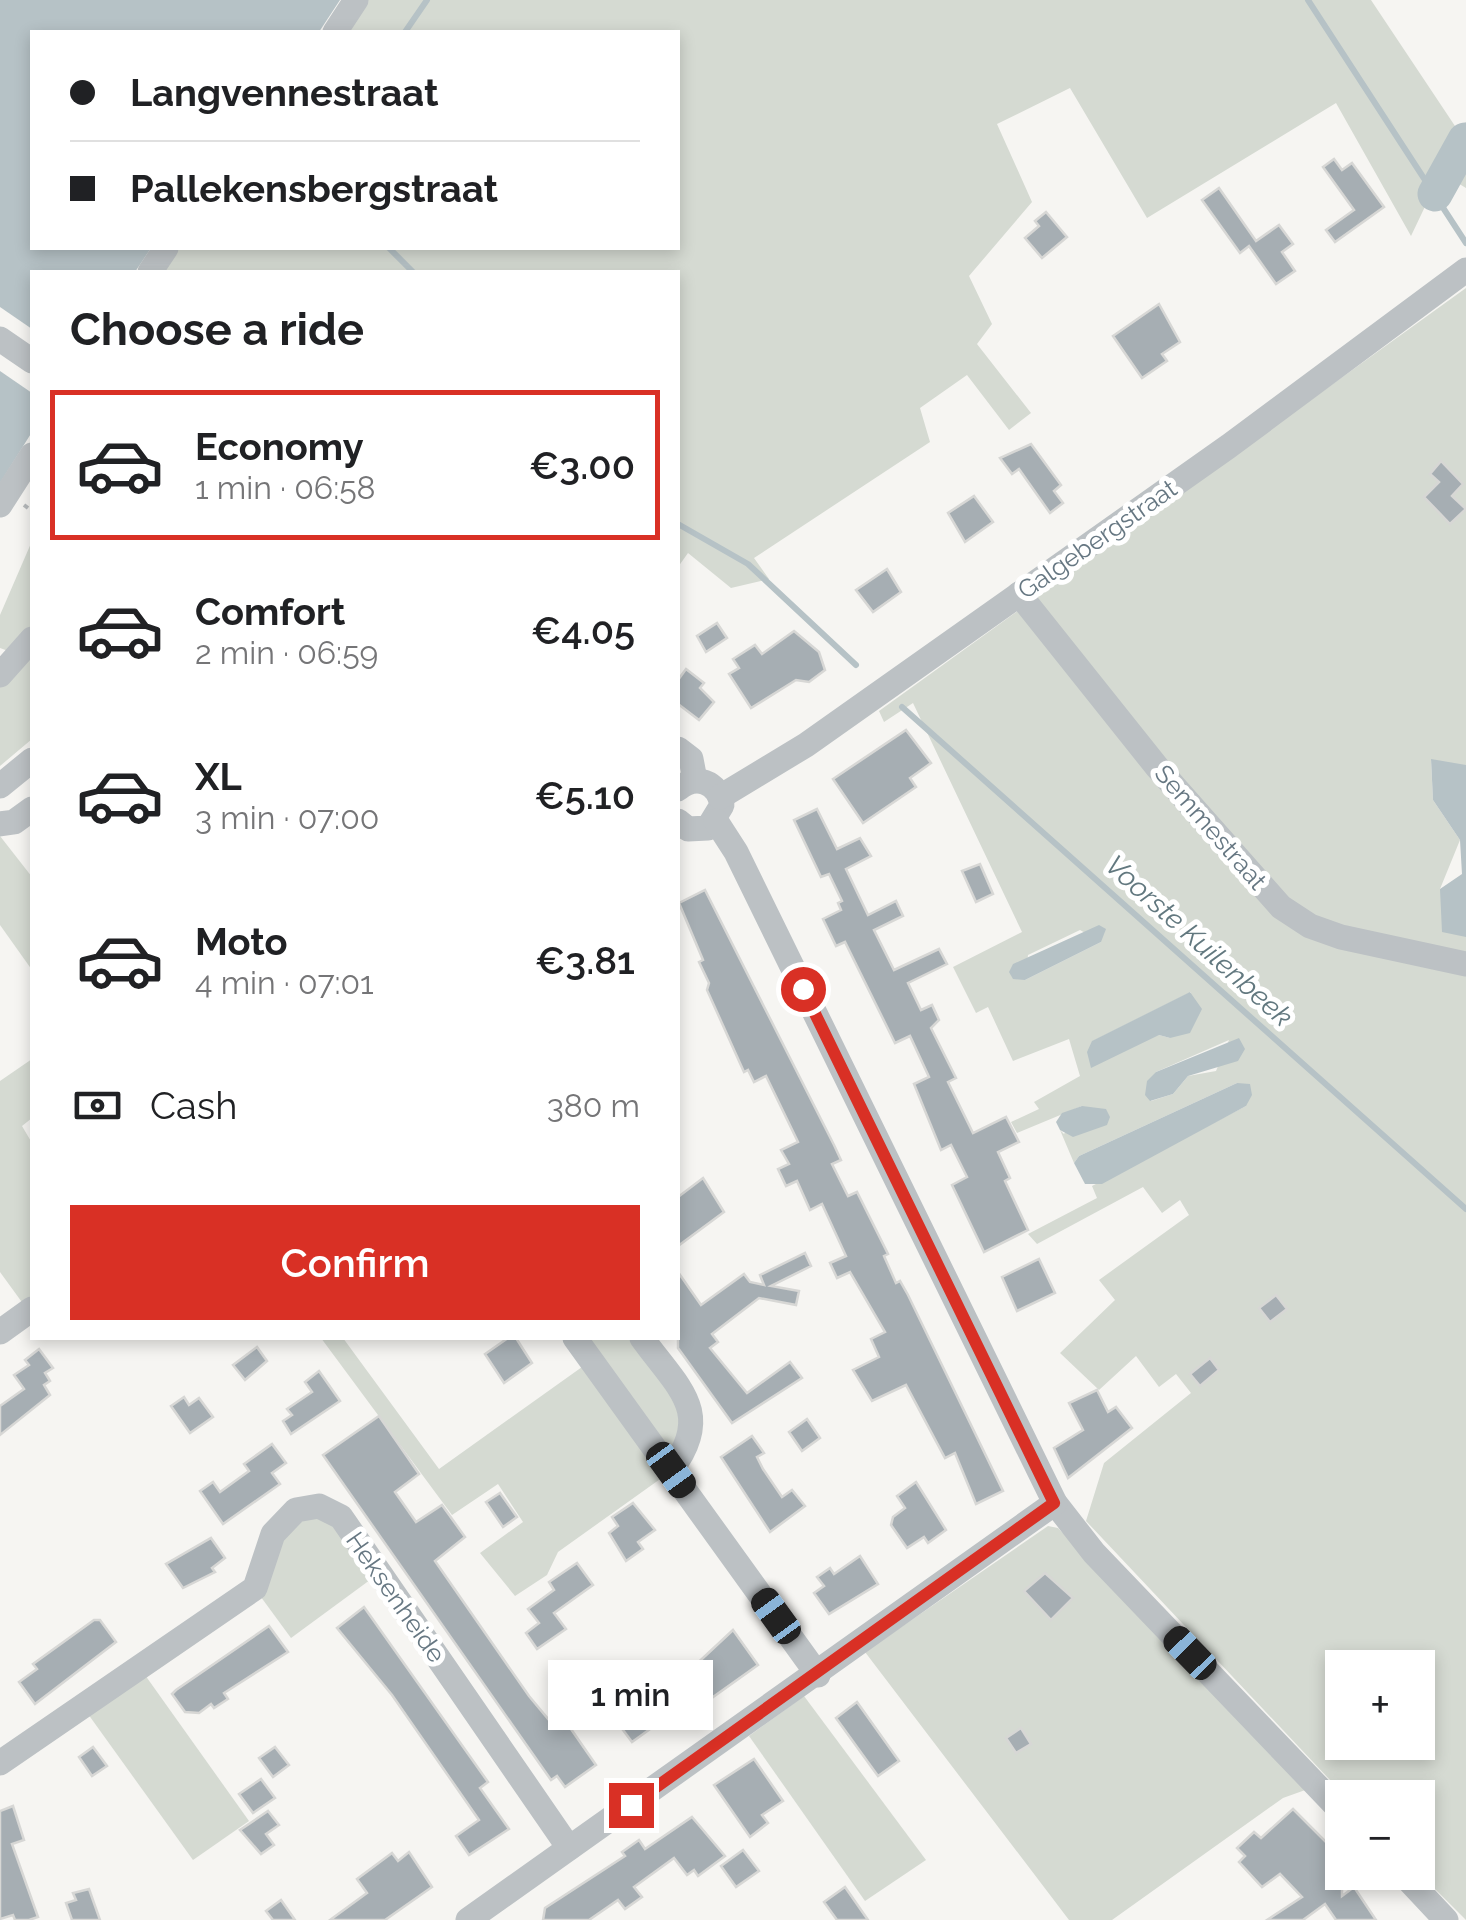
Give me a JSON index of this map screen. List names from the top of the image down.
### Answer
{
  "streets": {
    "street": ["Galgebergstraat", "Semmestraat", "Heksenheide"]
  },
  "crossings": [
    ["Galgebergstraat", "Semmestraat"]
  ],
  "water": ["Voorste Kuilenbeek"],
  "page": {
    "banner": ["Langvennestraat", "Pallekensbergstraat"],
    "heading": "Choose a ride",
    "list": [
      {
        "name": "Economy",
        "note": "1 min · 06:58",
        "value": "€3.00"
      },
      {
        "name": "Comfort",
        "note": "2 min · 06:59",
        "value": "€4.05"
      },
      {
        "name": "XL",
        "note": "3 min · 07:00",
        "value": "€5.10"
      },
      {
        "name": "Moto",
        "note": "4 min · 07:01",
        "value": "€3.81"
      }
    ],
    "pay": ["Cash", "380 m"],
    "buttons": "Confirm",
    "map_buttons": ["+", "−"],
    "bubble": "1 min"
  }
}
